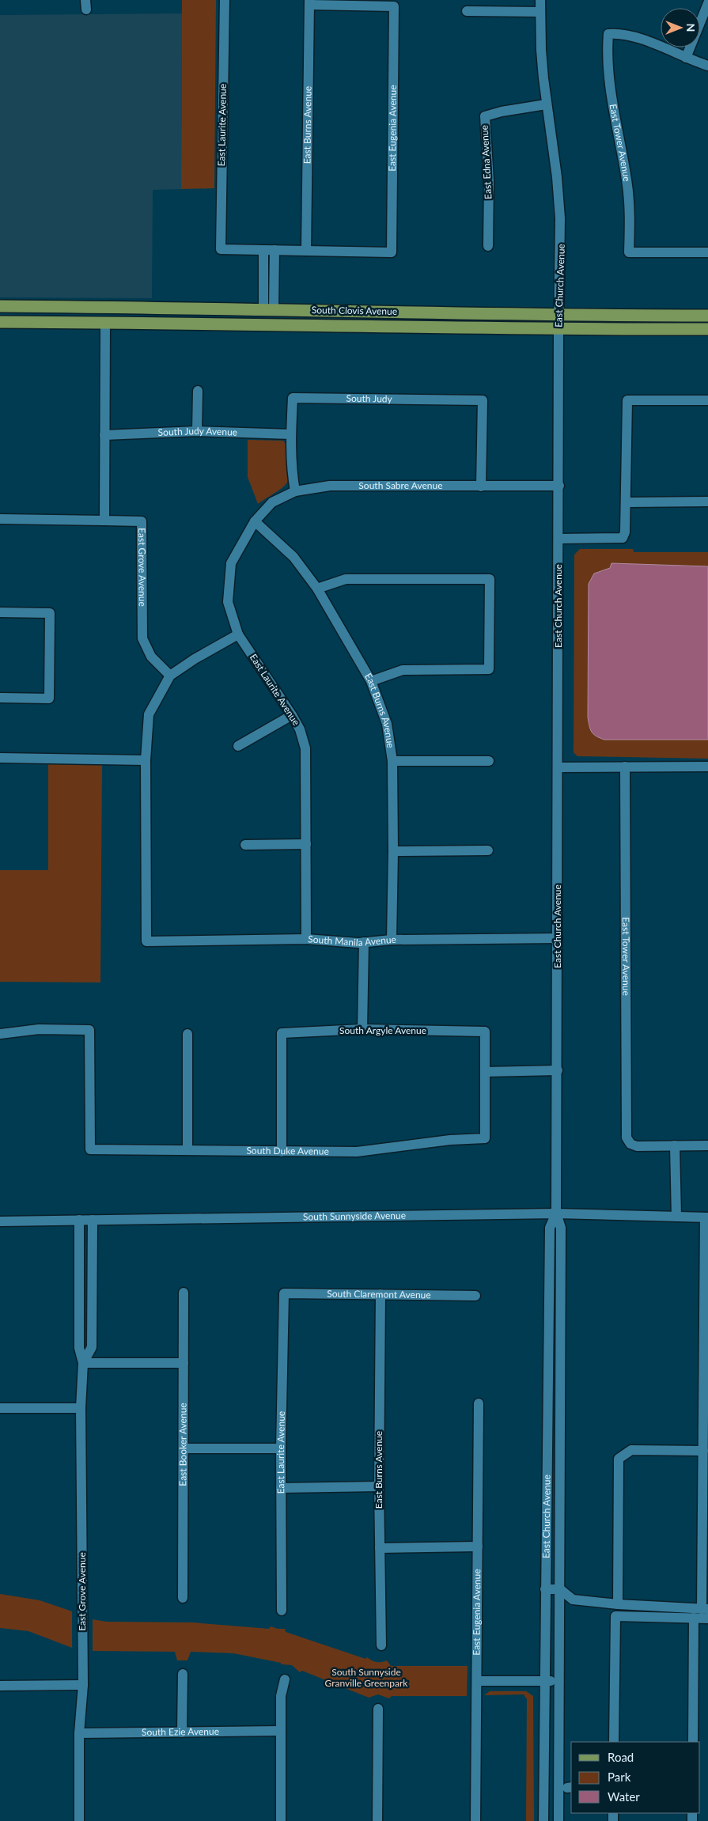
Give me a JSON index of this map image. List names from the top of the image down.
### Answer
{
  "streets": {
    "main road": ["South Clovis Avenue"],
    "street": [
      "East Laurite Avenue",
      "East Burns Avenue",
      "East Eugenia Avenue",
      "East Tower Avenue",
      "East Edna Avenue",
      "East Church Avenue",
      "South Judy",
      "South Judy Avenue",
      "South Sabre Avenue",
      "East Grove Avenue",
      "South Manila Avenue",
      "South Argyle Avenue",
      "South Duke Avenue",
      "South Sunnyside Avenue",
      "South Claremont Avenue",
      "East Booker Avenue",
      "South Ezie Avenue"
    ]
  },
  "crossings": [
    ["East Laurite Avenue", "East Burns Avenue"],
    ["East Laurite Avenue", "South Sabre Avenue"],
    ["East Laurite Avenue", "South Manila Avenue"],
    ["East Laurite Avenue", "South Claremont Avenue"],
    ["East Burns Avenue", "East Eugenia Avenue"],
    ["East Burns Avenue", "South Sabre Avenue"],
    ["East Burns Avenue", "South Manila Avenue"],
    ["East Burns Avenue", "South Claremont Avenue"],
    ["East Edna Avenue", "East Church Avenue"],
    ["East Church Avenue", "South Clovis Avenue"],
    ["East Church Avenue", "South Sabre Avenue"],
    ["East Church Avenue", "South Manila Avenue"],
    ["East Church Avenue", "South Sunnyside Avenue"],
    ["South Judy", "South Judy Avenue"],
    ["South Judy", "South Sabre Avenue"],
    ["East Grove Avenue", "South Sunnyside Avenue"],
    ["East Grove Avenue", "South Ezie Avenue"],
    ["South Argyle Avenue", "South Duke Avenue"]
  ],
  "parks": ["South Sunnyside Granville Greenpark"],
  "legend": ["Road", "Park", "Water"],
  "north": "right"
}
